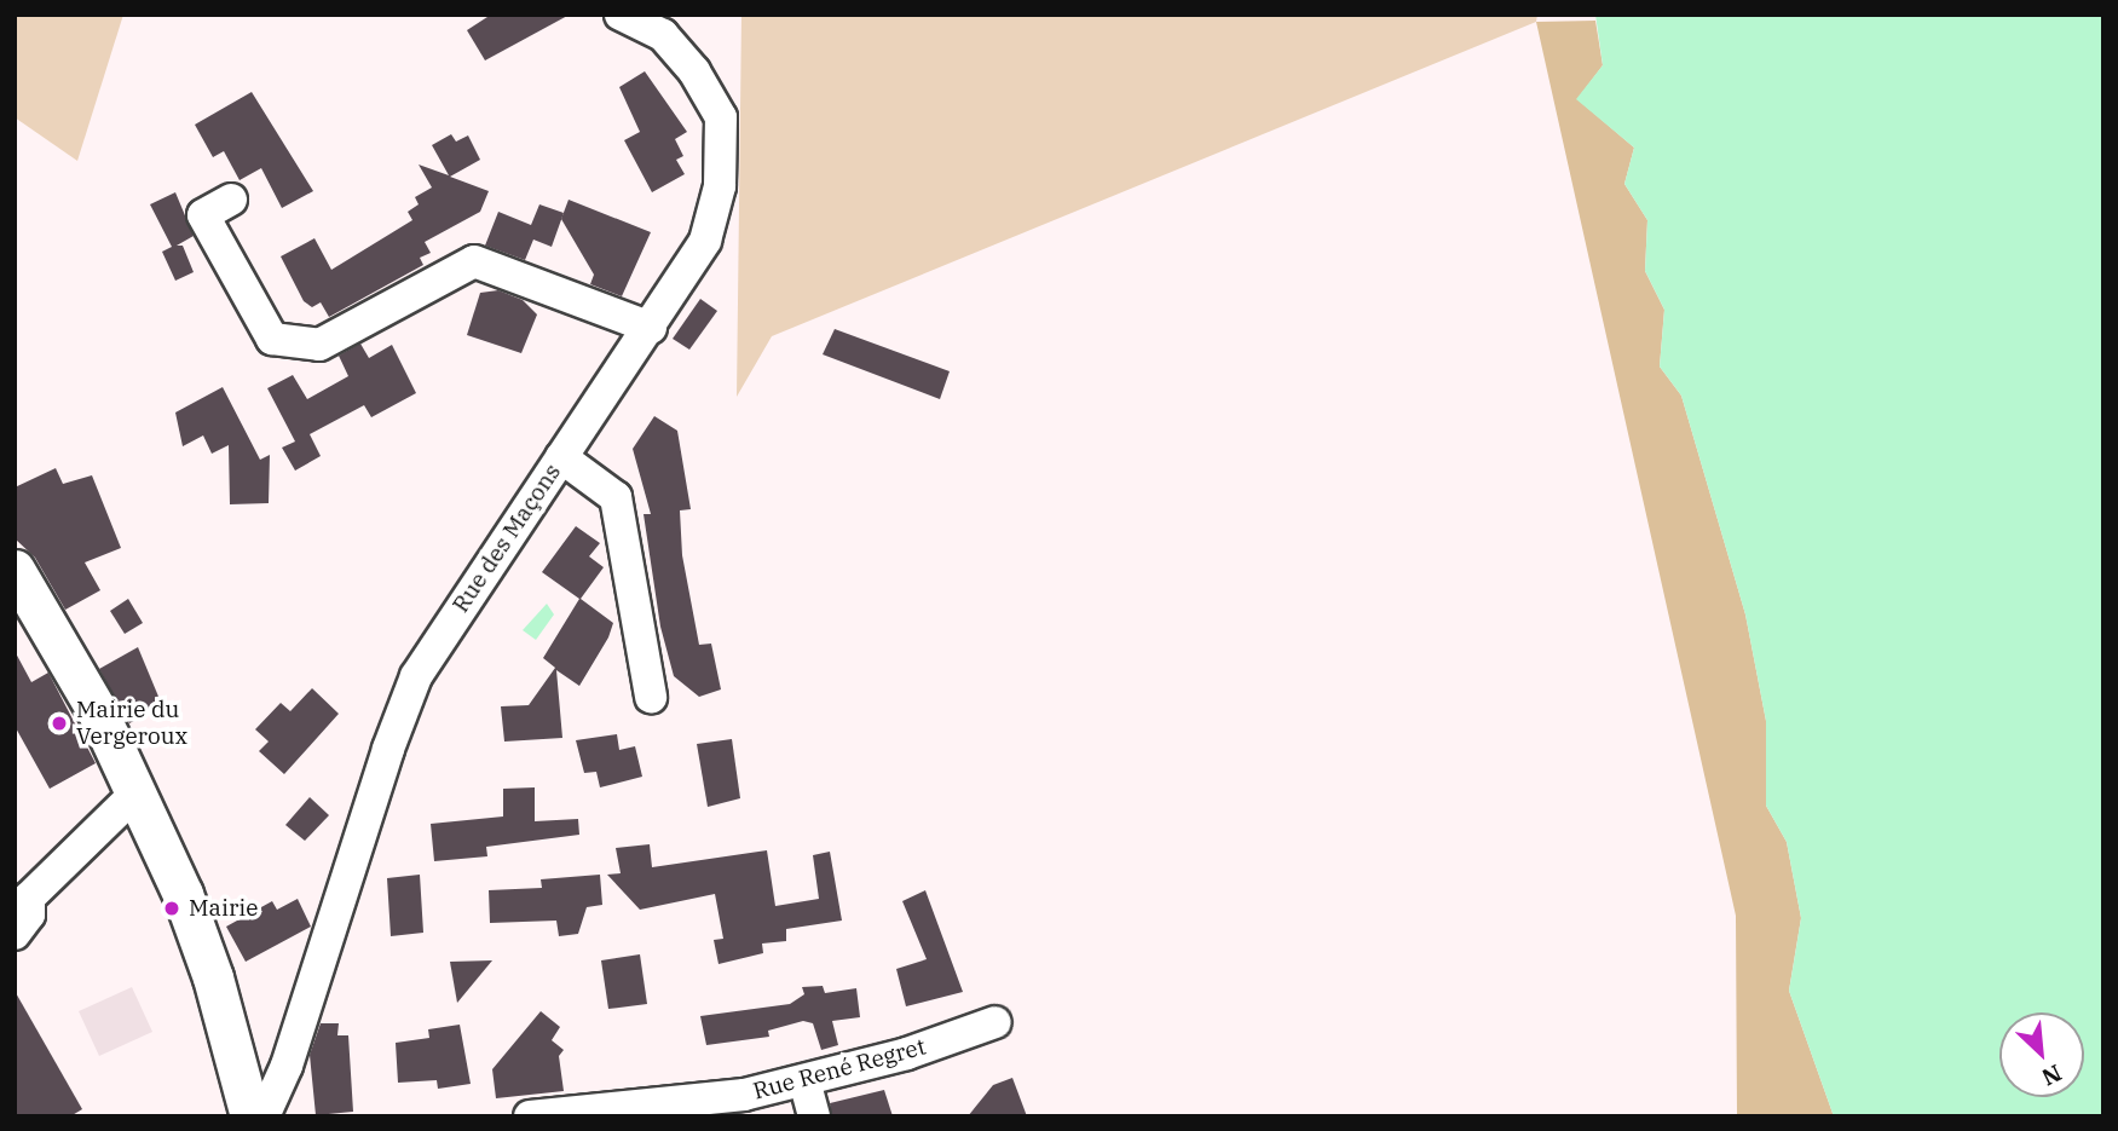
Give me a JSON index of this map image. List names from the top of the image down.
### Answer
{
  "streets": {
    "street": ["Rue des Maçons", "Rue René Regret"]
  },
  "places": ["Mairie du Vergeroux", "Mairie"],
  "north": "bottom right"
}
